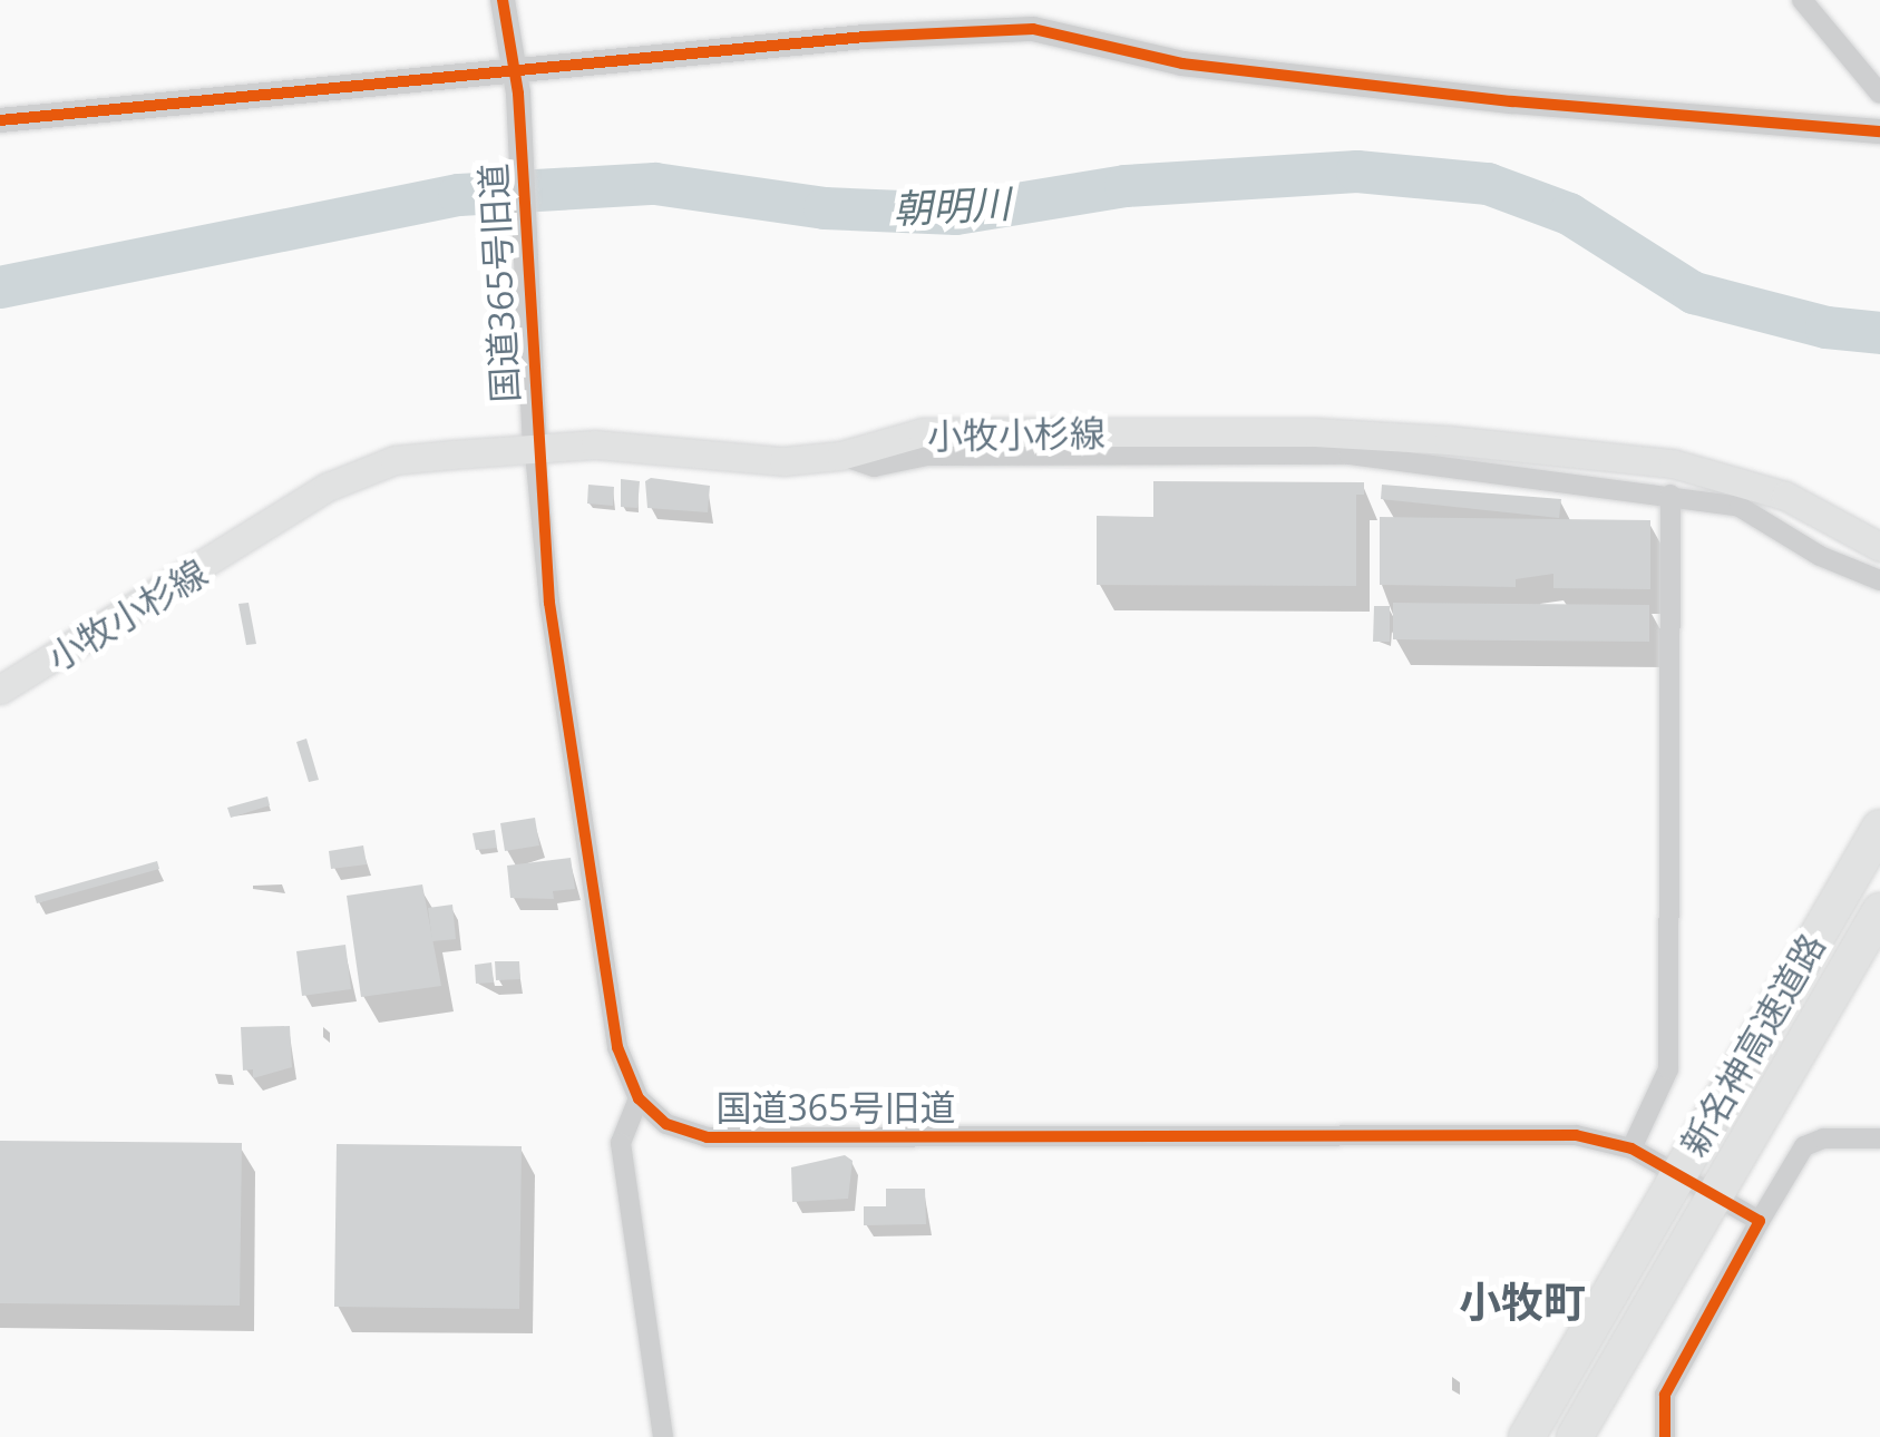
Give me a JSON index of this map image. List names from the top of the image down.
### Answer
{
  "streets": {
    "highway": ["新名神高速道路"],
    "main road": ["小牧小杉線"],
    "street": ["国道365号旧道"]
  },
  "crossings": [
    ["国道365号旧道", "小牧小杉線"]
  ],
  "districts": ["小牧町"],
  "water": ["朝明川"]
}
